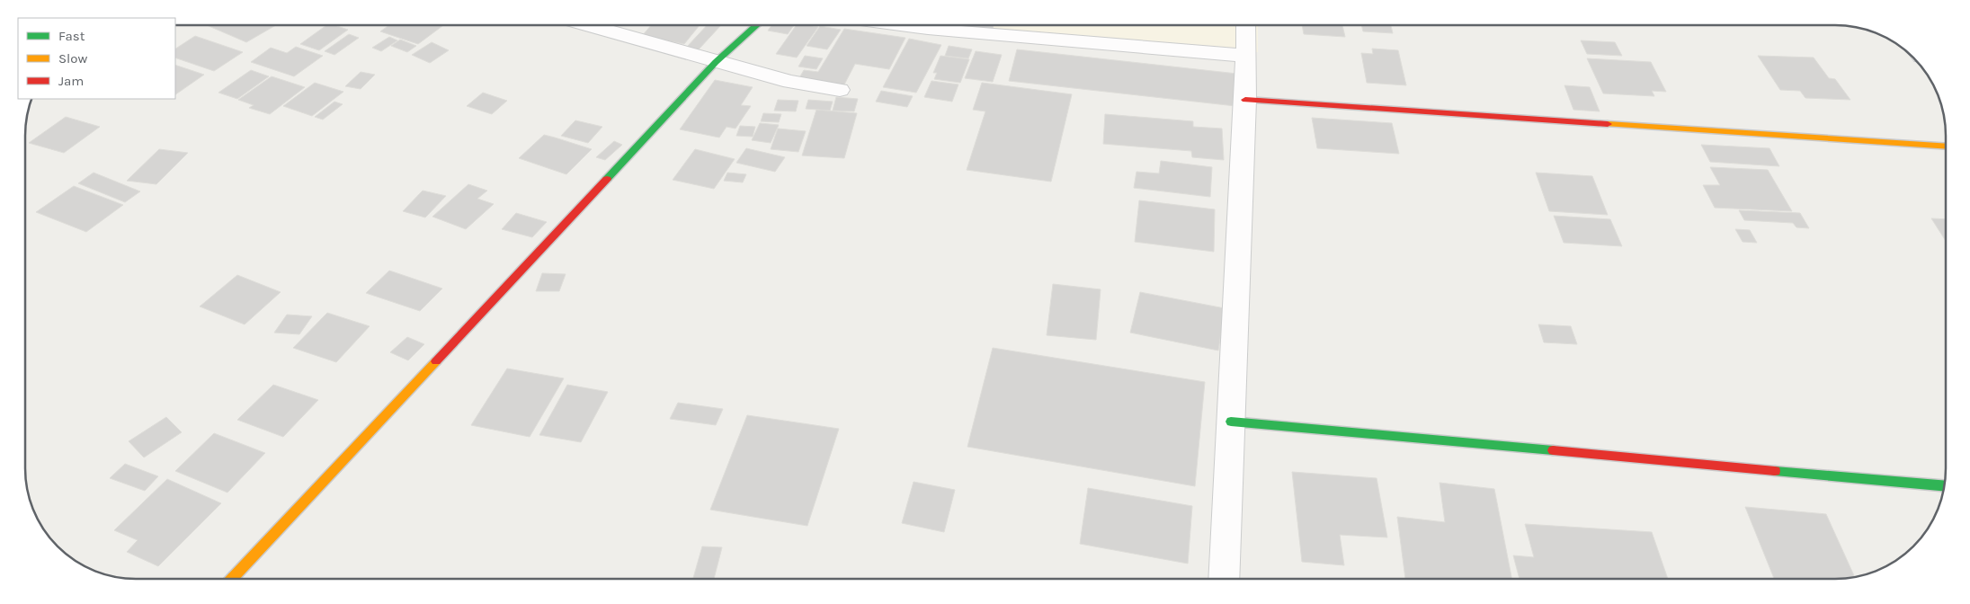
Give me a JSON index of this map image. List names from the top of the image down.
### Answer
{
  "legend": ["Fast", "Slow", "Jam"]
}
